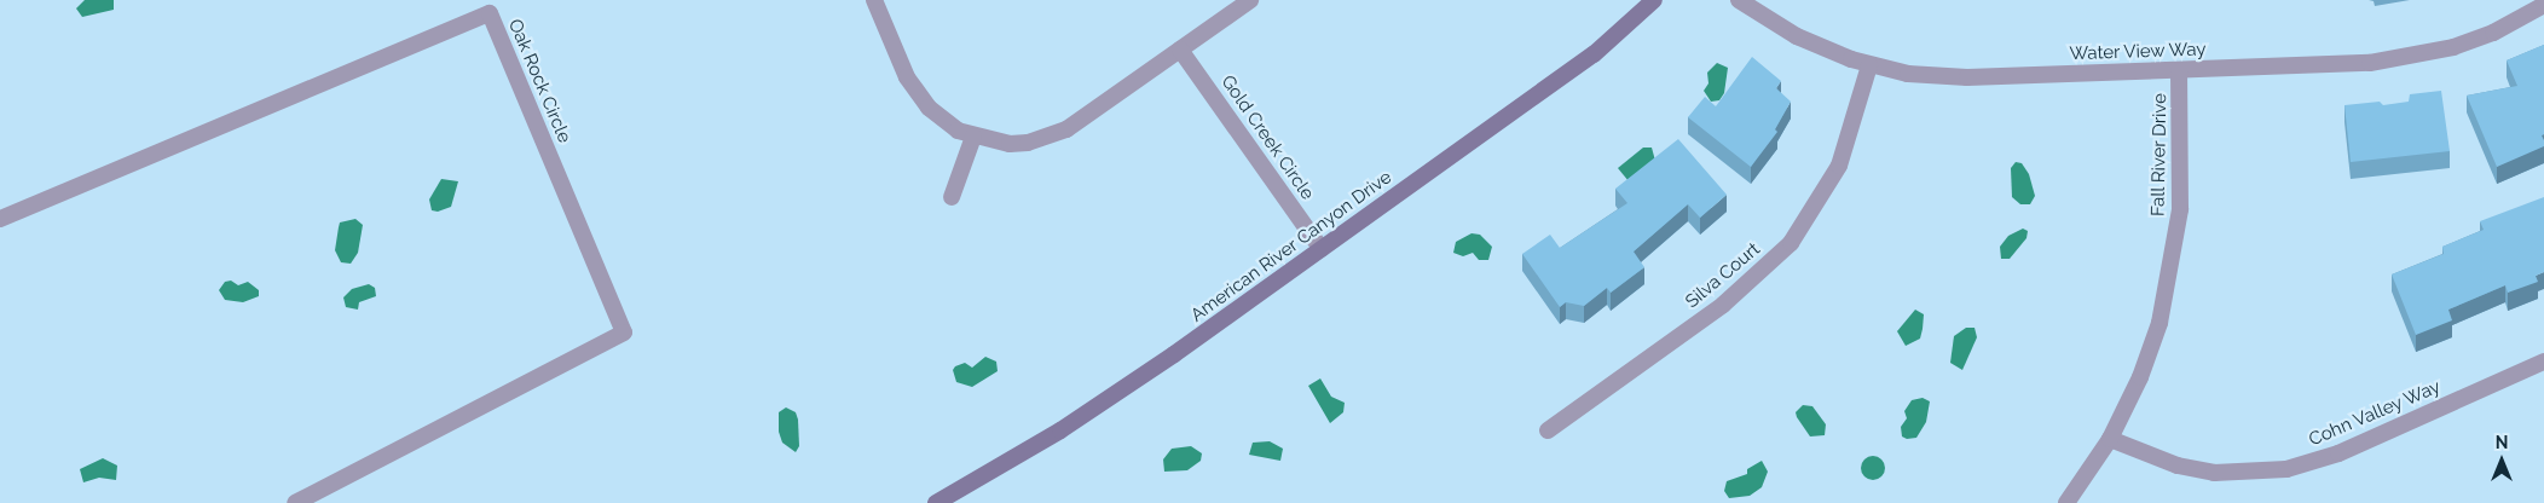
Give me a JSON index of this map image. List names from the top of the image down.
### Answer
{
  "streets": {
    "main road": ["American River Canyon Drive"],
    "street": [
      "Water View Way",
      "Oak Rock Circle",
      "Gold Creek Circle",
      "Fall River Drive",
      "Silva Court",
      "Cohn Valley Way"
    ]
  },
  "crossings": [
    ["Water View Way", "Fall River Drive"],
    ["Water View Way", "Silva Court"],
    ["Gold Creek Circle", "American River Canyon Drive"],
    ["Fall River Drive", "Cohn Valley Way"]
  ],
  "north": "top"
}
